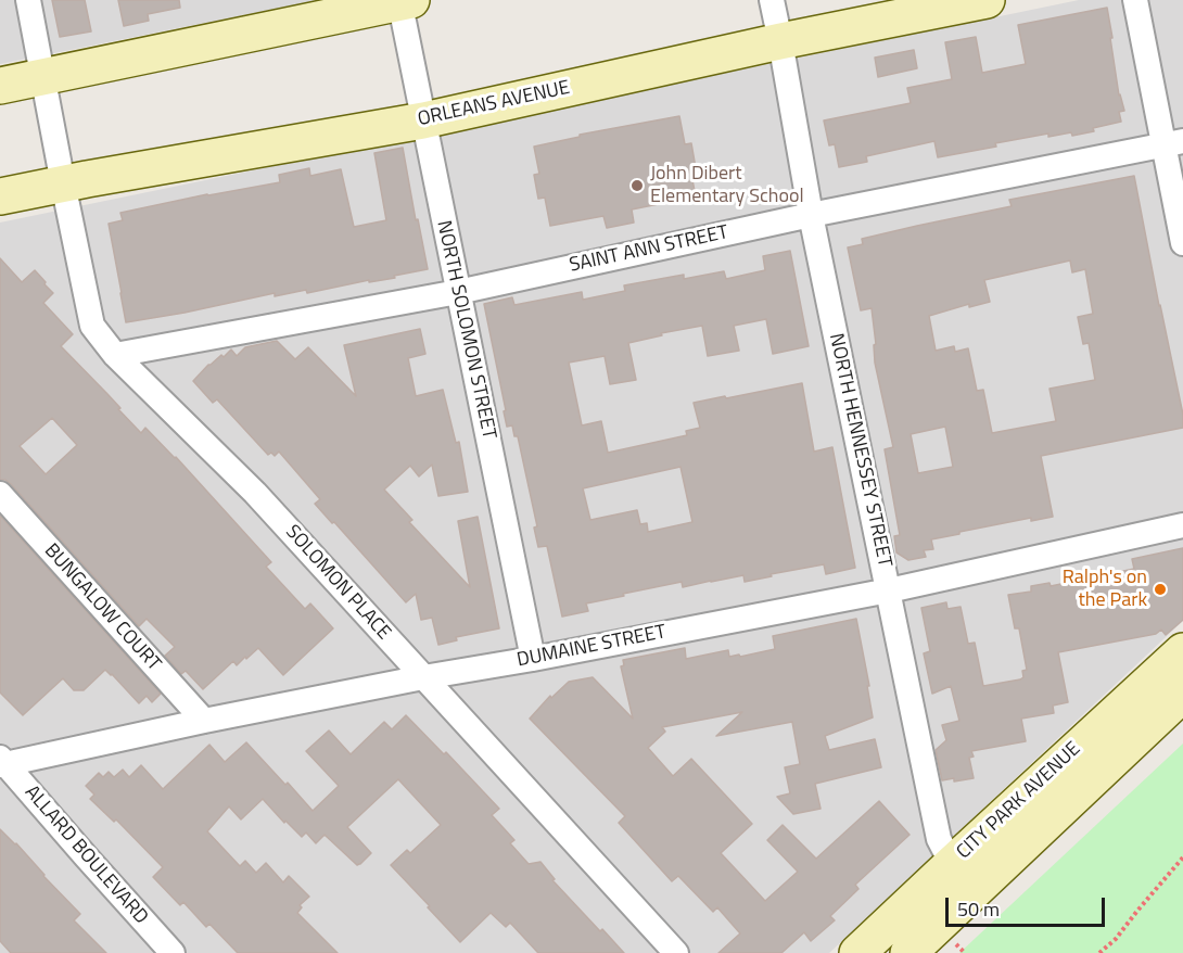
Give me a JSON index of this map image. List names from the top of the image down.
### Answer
{
  "streets": {
    "street": [
      "ORLEANS AVENUE",
      "SAINT ANN STREET",
      "NORTH SOLOMON STREET",
      "NORTH HENNESSEY STREET",
      "SOLOMON PLACE",
      "BUNGALOW COURT",
      "DUMAINE STREET",
      "CITY PARK AVENUE",
      "ALLARD BOULEVARD"
    ]
  },
  "crossings": [
    ["ORLEANS AVENUE", "NORTH SOLOMON STREET"],
    ["ORLEANS AVENUE", "NORTH HENNESSEY STREET"],
    ["ORLEANS AVENUE", "SOLOMON PLACE"],
    ["SAINT ANN STREET", "NORTH SOLOMON STREET"],
    ["SAINT ANN STREET", "NORTH HENNESSEY STREET"],
    ["SAINT ANN STREET", "SOLOMON PLACE"],
    ["NORTH SOLOMON STREET", "DUMAINE STREET"],
    ["NORTH HENNESSEY STREET", "DUMAINE STREET"],
    ["NORTH HENNESSEY STREET", "CITY PARK AVENUE"],
    ["SOLOMON PLACE", "DUMAINE STREET"],
    ["BUNGALOW COURT", "DUMAINE STREET"],
    ["DUMAINE STREET", "ALLARD BOULEVARD"]
  ],
  "places": ["John Dibert Elementary School", "Ralph's on the Park"],
  "scale_bar": "50 m"
}
